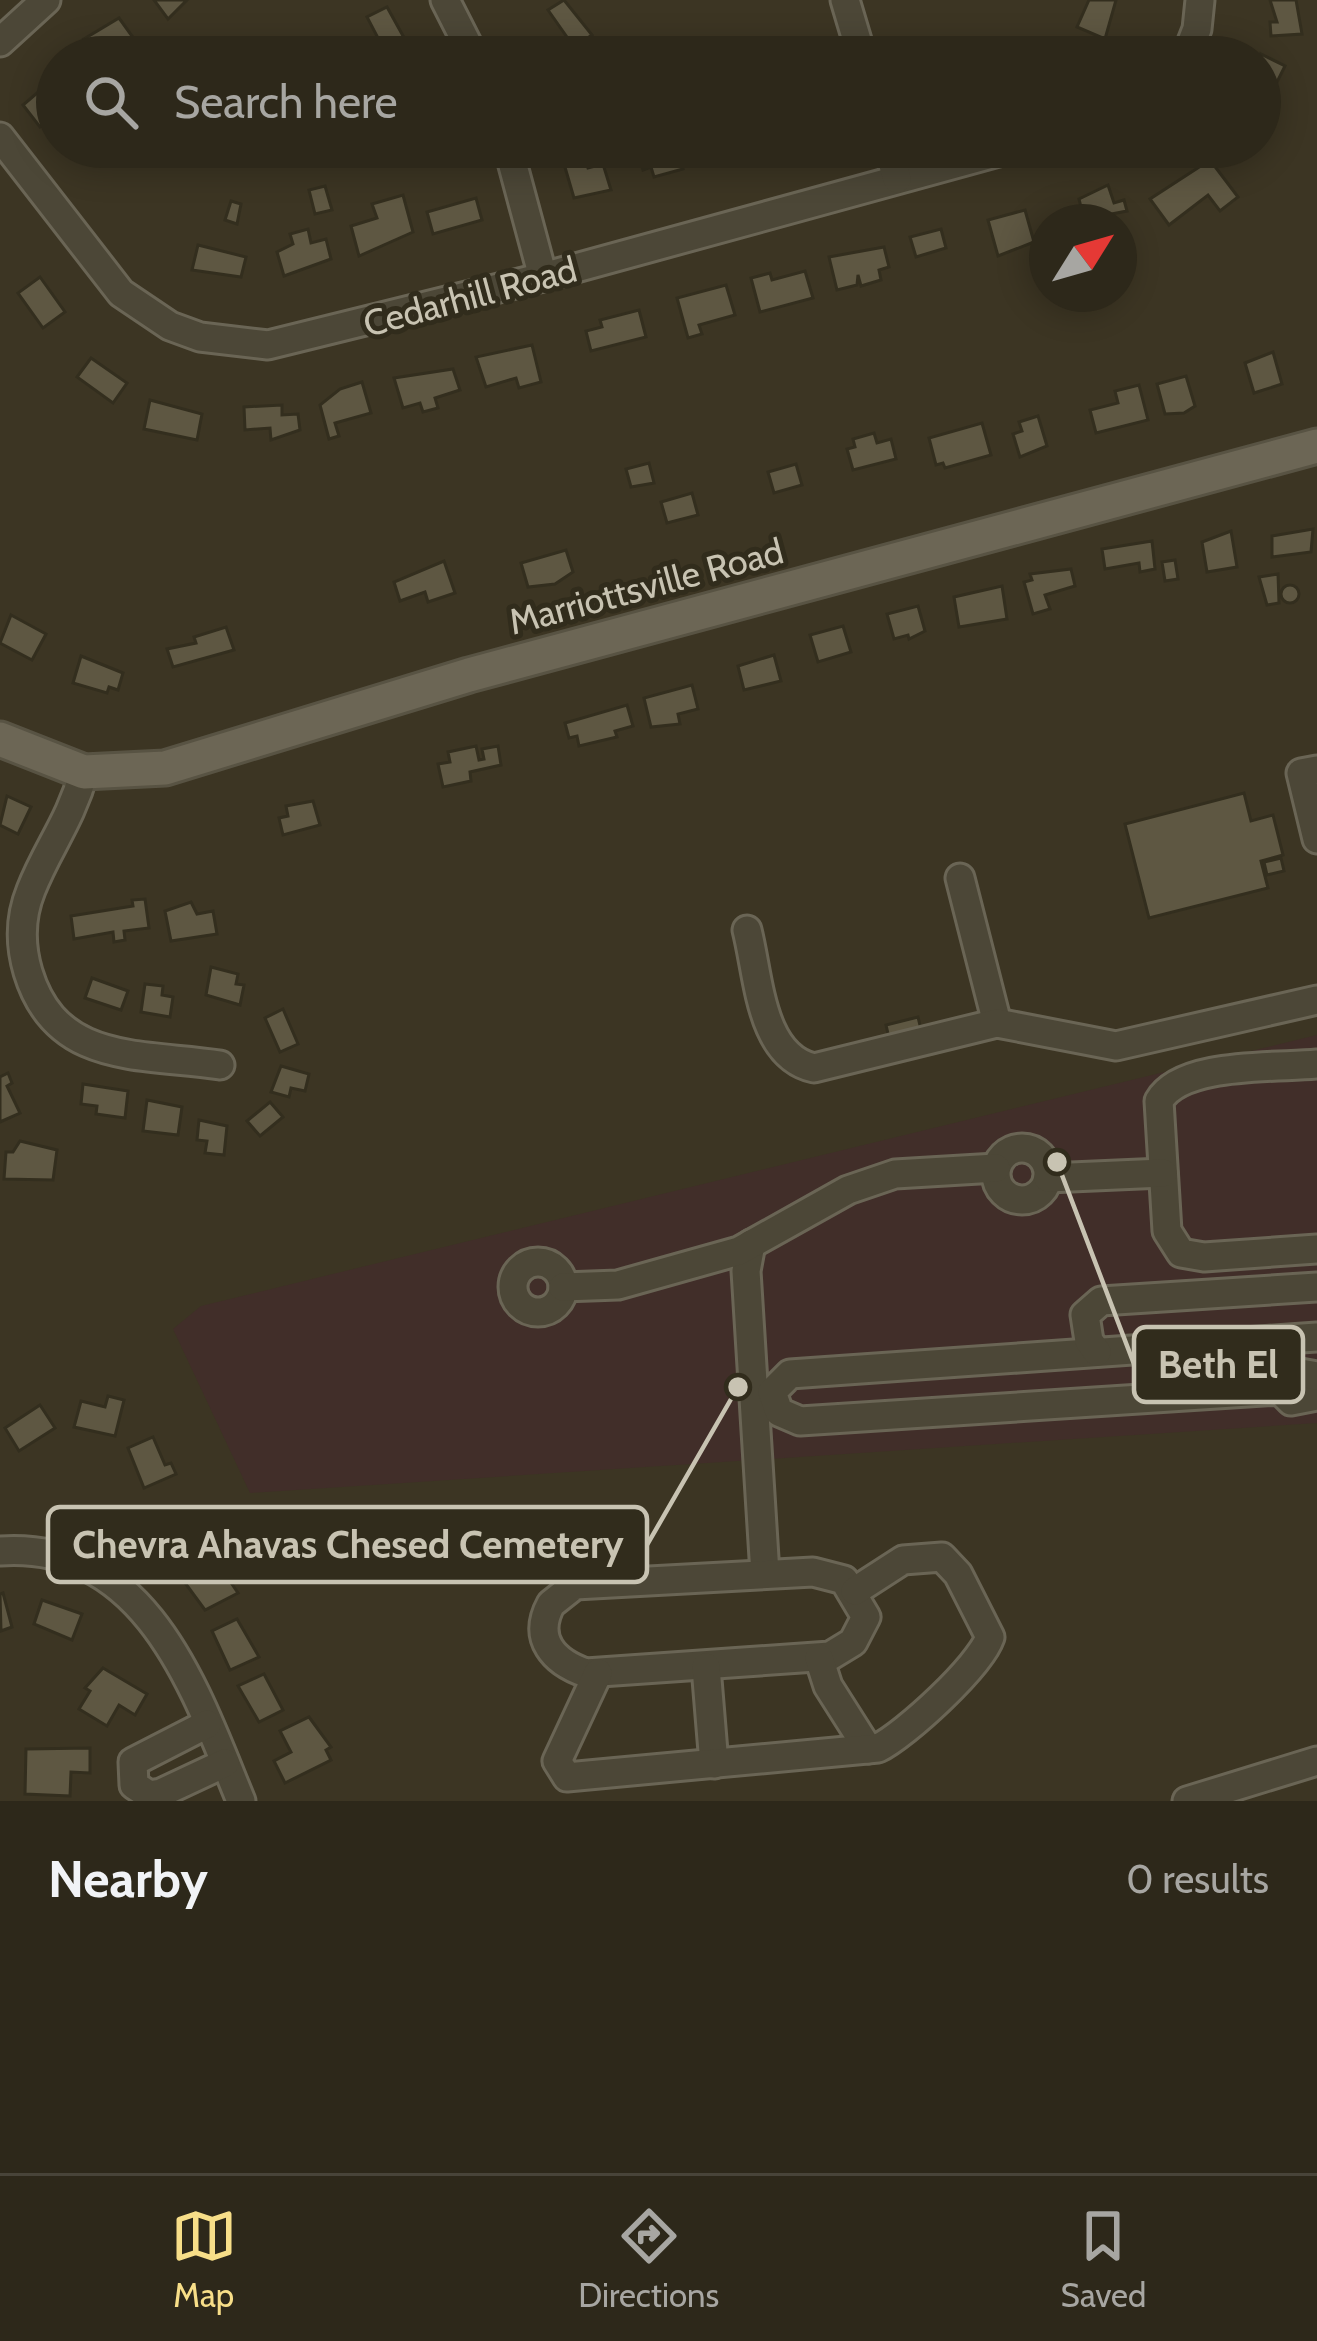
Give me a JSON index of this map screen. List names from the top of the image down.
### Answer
{
  "streets": {
    "main road": ["Marriottsville Road"],
    "street": ["Cedarhill Road"]
  },
  "places": ["Beth El", "Chevra Ahavas Chesed Cemetery"],
  "north": "top right",
  "page": {
    "search": "Search here",
    "heading": ["Nearby", "0 results"],
    "nav": ["Map", "Directions", "Saved"]
  }
}
